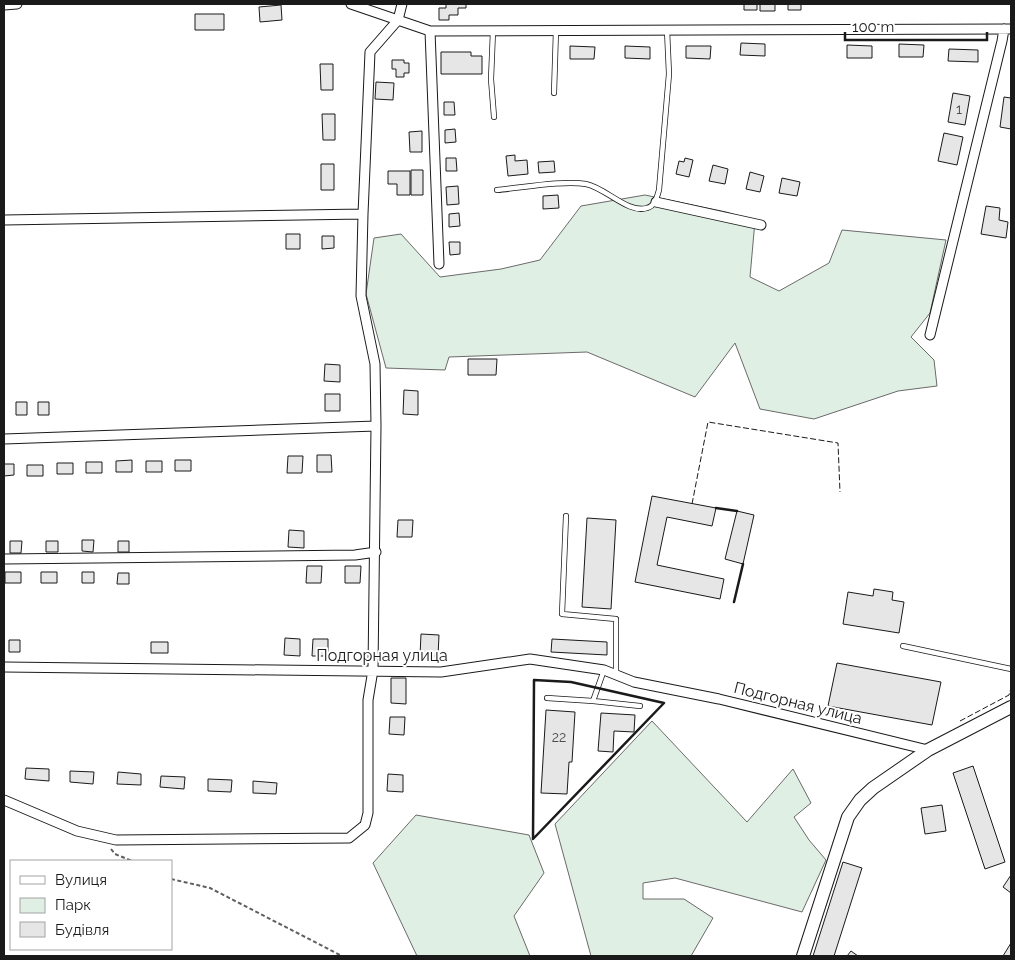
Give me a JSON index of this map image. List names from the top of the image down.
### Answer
{
  "streets": {
    "street": ["Подгорная улица"]
  },
  "house_numbers": ["1", "22"],
  "legend": ["Вулиця", "Парк", "Будівля"],
  "scale_bar": "100 m"
}
